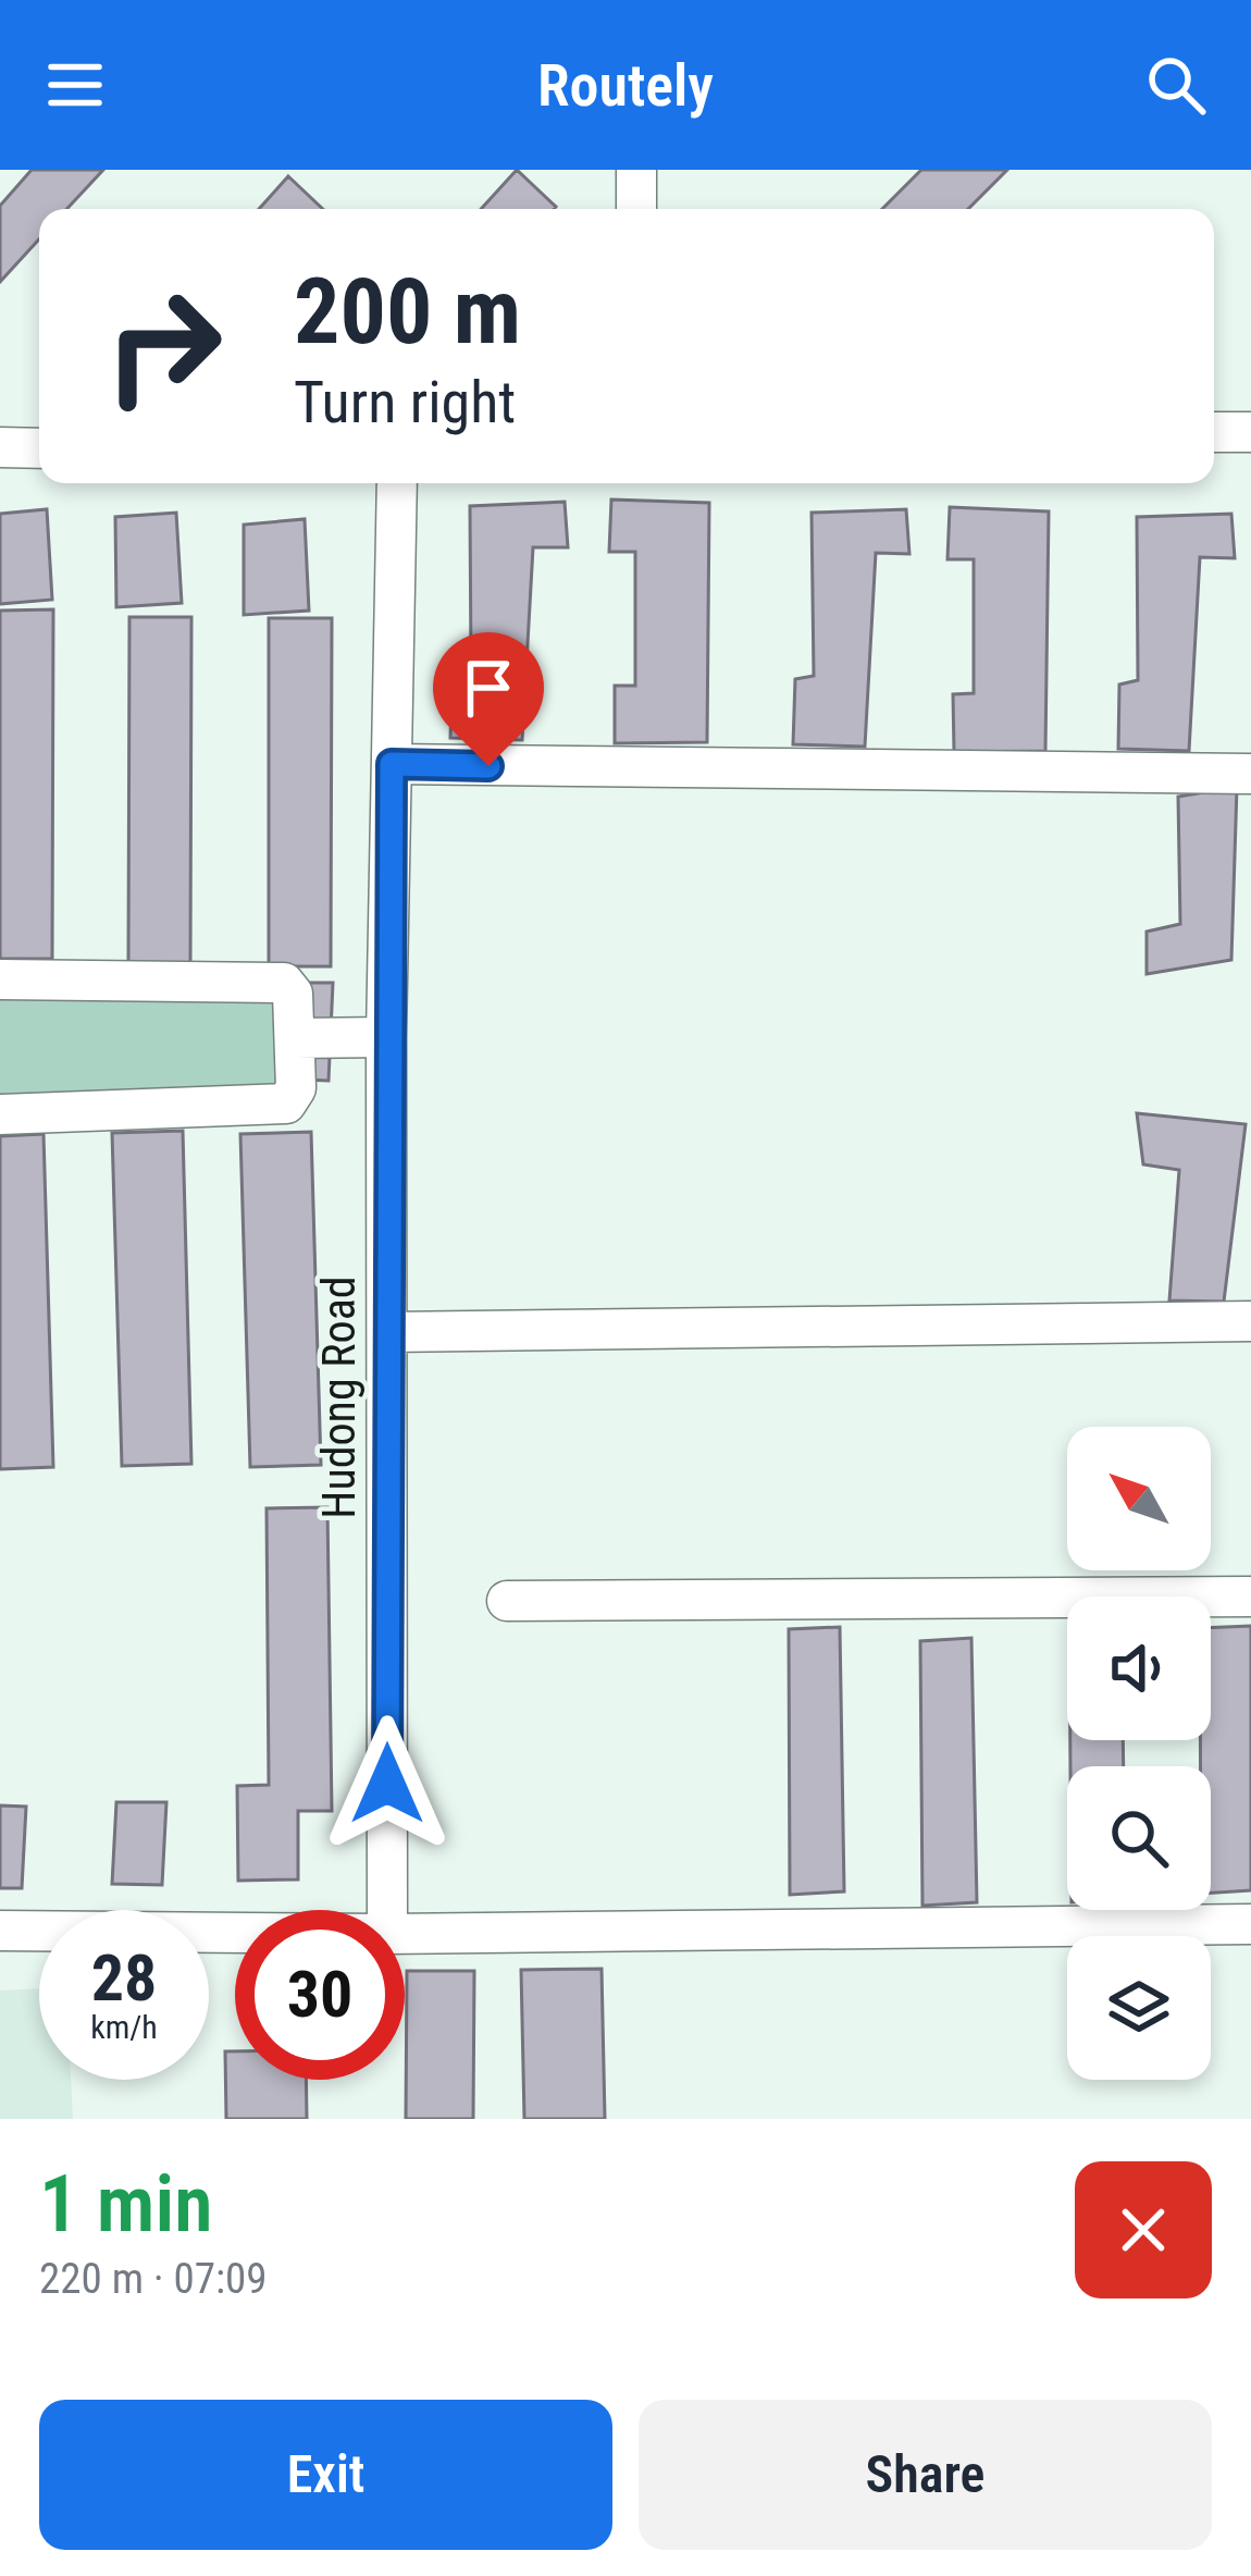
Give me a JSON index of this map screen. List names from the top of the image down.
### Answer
{
  "streets": {
    "street": ["Hudong Road"]
  },
  "north": "top left",
  "page": {
    "header": "Routely",
    "turn": ["200 m", "Turn right"],
    "speed": "28 km/h",
    "limit": "30",
    "heading": ["1 min", "220 m · 07:09"],
    "buttons": ["Exit", "Share"]
  }
}
